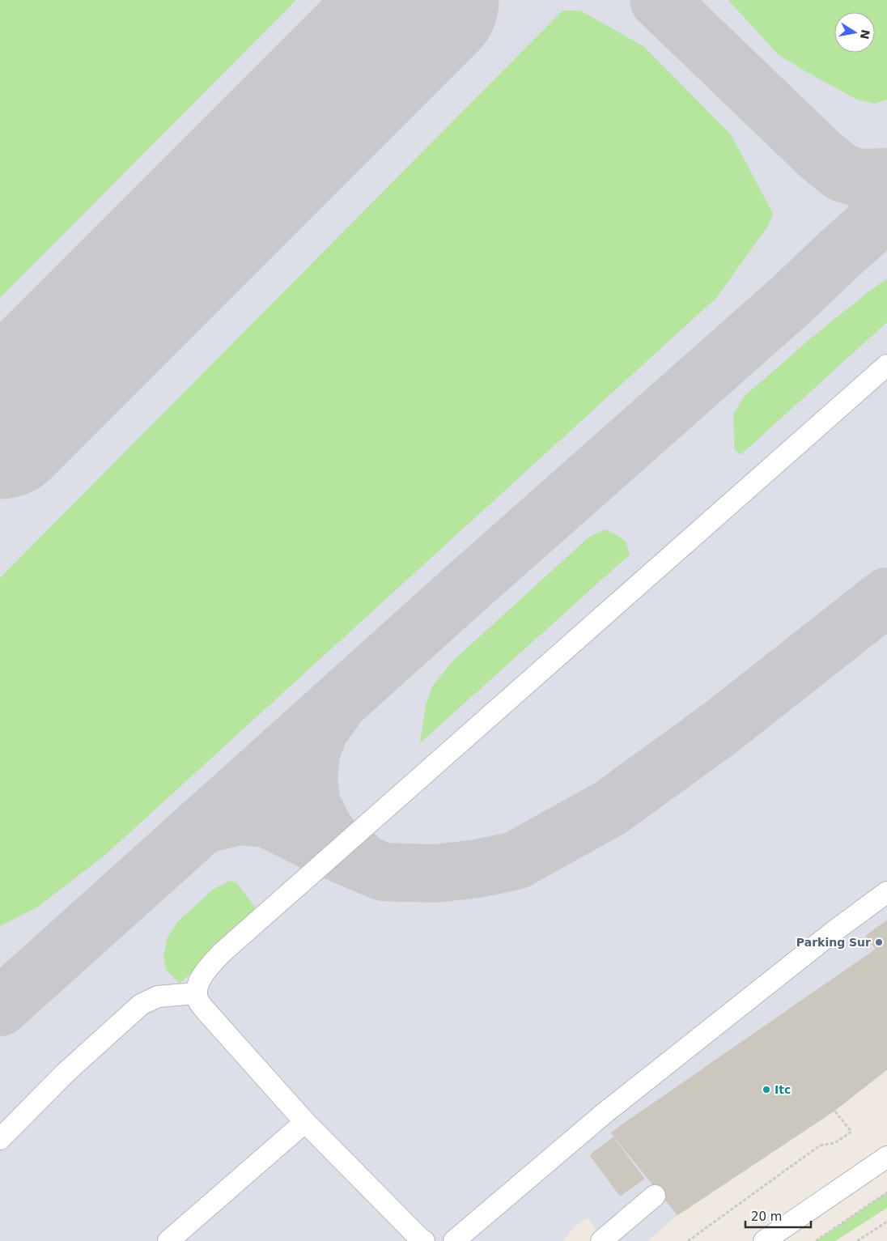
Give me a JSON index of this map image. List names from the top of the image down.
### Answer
{
  "places": ["Parking Sur", "Itc"],
  "scale_bar": "20 m",
  "north": "right"
}
